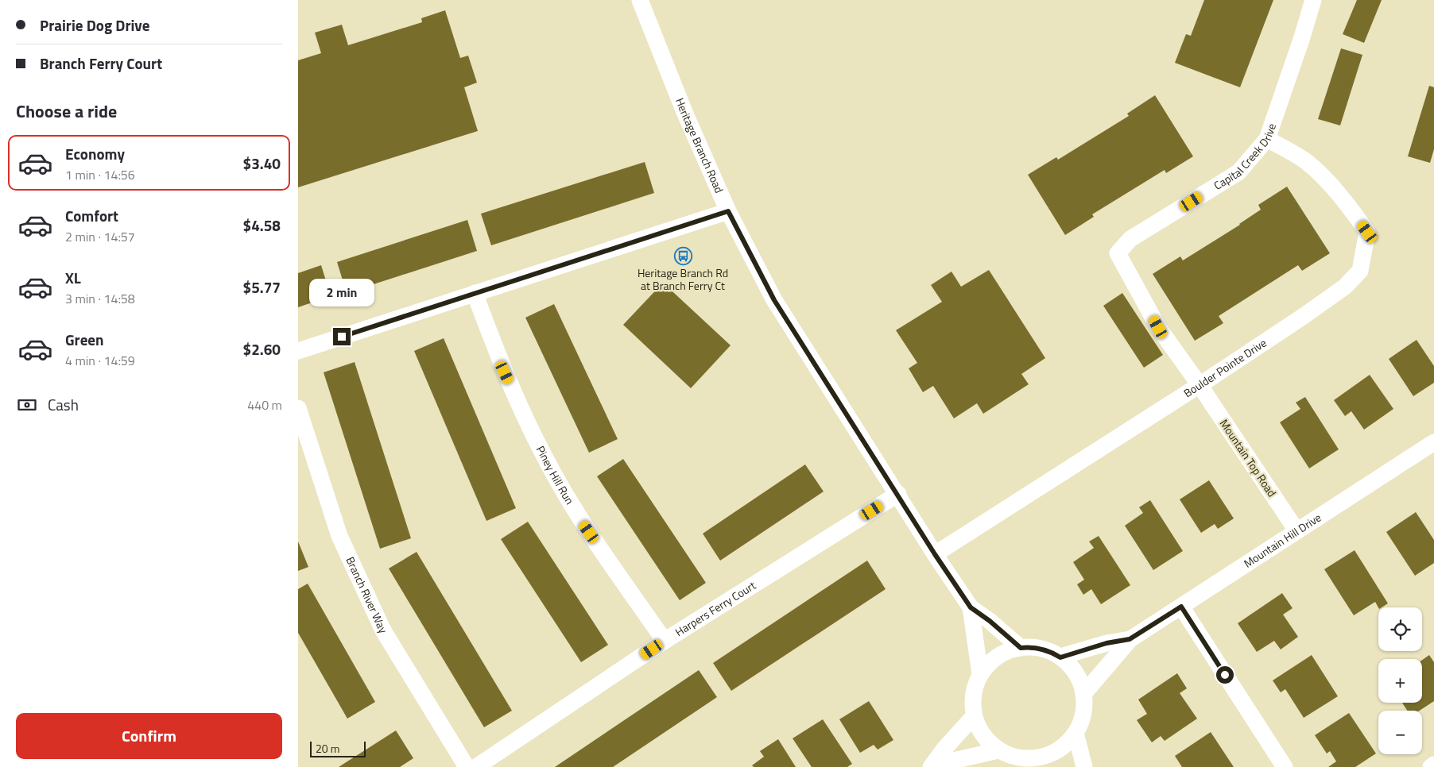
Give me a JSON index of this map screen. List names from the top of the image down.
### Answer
{
  "streets": {
    "street": [
      "Heritage Branch Road",
      "Capital Creek Drive",
      "Boulder Pointe Drive",
      "Mountain Top Road",
      "Piney Hill Run",
      "Mountain Hill Drive",
      "Branch River Way",
      "Harpers Ferry Court"
    ]
  },
  "crossings": [
    ["Heritage Branch Road", "Boulder Pointe Drive"],
    ["Heritage Branch Road", "Mountain Hill Drive"],
    ["Heritage Branch Road", "Harpers Ferry Court"],
    ["Capital Creek Drive", "Boulder Pointe Drive"],
    ["Capital Creek Drive", "Mountain Top Road"],
    ["Boulder Pointe Drive", "Mountain Top Road"],
    ["Mountain Top Road", "Mountain Hill Drive"],
    ["Piney Hill Run", "Harpers Ferry Court"]
  ],
  "places": {
    "bus stop": ["Heritage Branch Rd at Branch Ferry Ct"]
  },
  "scale_bar": "20 m",
  "page": {
    "banner": ["Prairie Dog Drive", "Branch Ferry Court"],
    "heading": "Choose a ride",
    "list": [
      {
        "name": "Economy",
        "note": "1 min · 14:56",
        "value": "$3.40"
      },
      {
        "name": "Comfort",
        "note": "2 min · 14:57",
        "value": "$4.58"
      },
      {
        "name": "XL",
        "note": "3 min · 14:58",
        "value": "$5.77"
      },
      {
        "name": "Green",
        "note": "4 min · 14:59",
        "value": "$2.60"
      }
    ],
    "bubble": "2 min",
    "pay": ["Cash", "440 m"],
    "map_buttons": ["+", "−"],
    "buttons": "Confirm",
    "scale": "20 m"
  }
}
